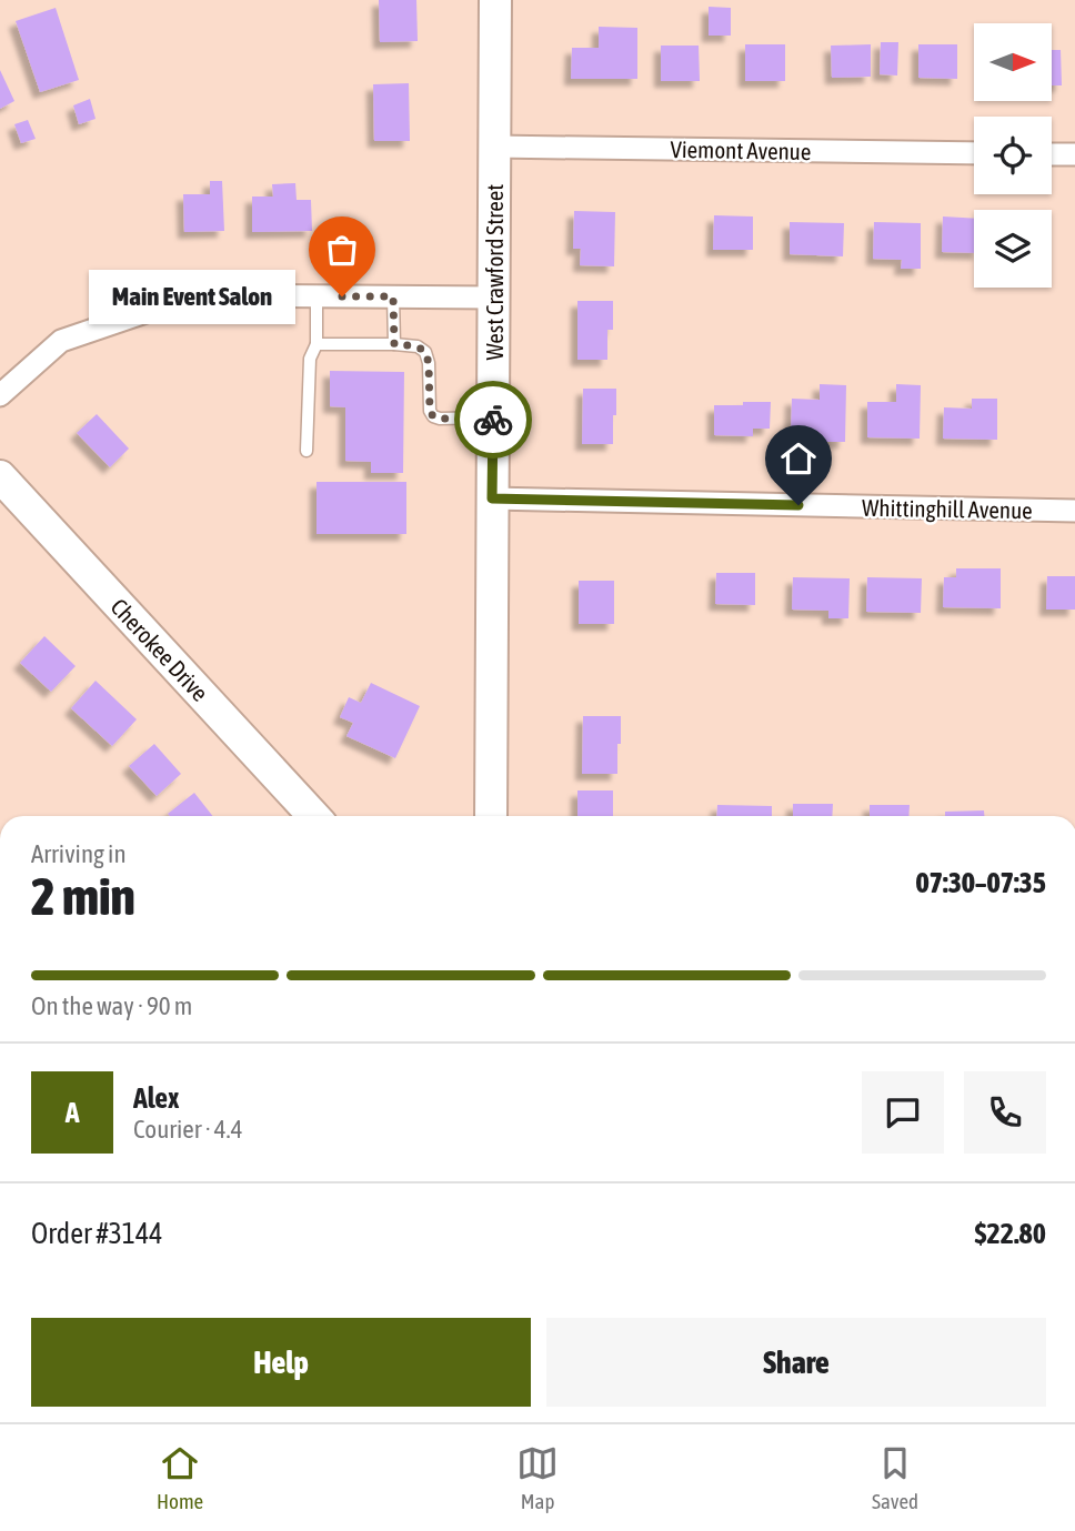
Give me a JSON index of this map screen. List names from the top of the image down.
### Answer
{
  "streets": {
    "main road": ["West Crawford Street", "Cherokee Drive"],
    "street": ["Viemont Avenue", "Whittinghill Avenue"]
  },
  "crossings": [
    ["Viemont Avenue", "West Crawford Street"],
    ["West Crawford Street", "Whittinghill Avenue"]
  ],
  "places": ["Main Event Salon"],
  "north": "right",
  "page": {
    "bubble": "Main Event Salon",
    "heading": ["2 min", "Arriving in", "07:30–07:35"],
    "panel": [
      "Alex",
      "Courier · 4.4",
      "Order #3144",
      "$22.80"
    ],
    "bar": "On the way · 90 m",
    "round": "A",
    "buttons": ["Help", "Share"],
    "tabs": ["Home", "Map", "Saved"]
  }
}
